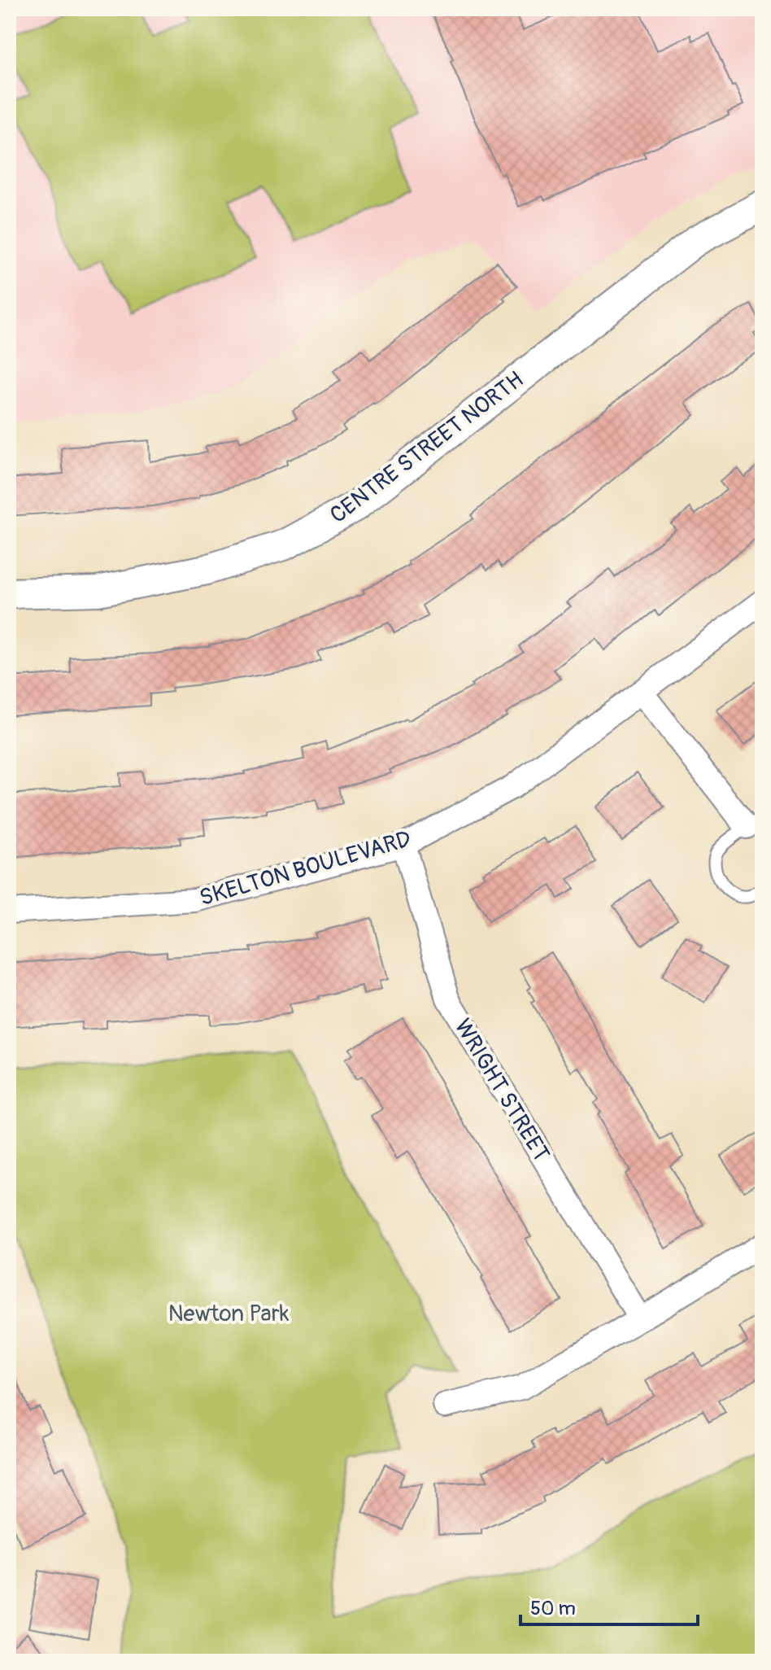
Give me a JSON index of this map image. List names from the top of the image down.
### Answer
{
  "streets": {
    "street": ["CENTRE STREET NORTH", "SKELTON BOULEVARD", "WRIGHT STREET"]
  },
  "crossings": [
    ["SKELTON BOULEVARD", "WRIGHT STREET"]
  ],
  "parks": ["Newton Park"],
  "scale_bar": "50 m"
}
